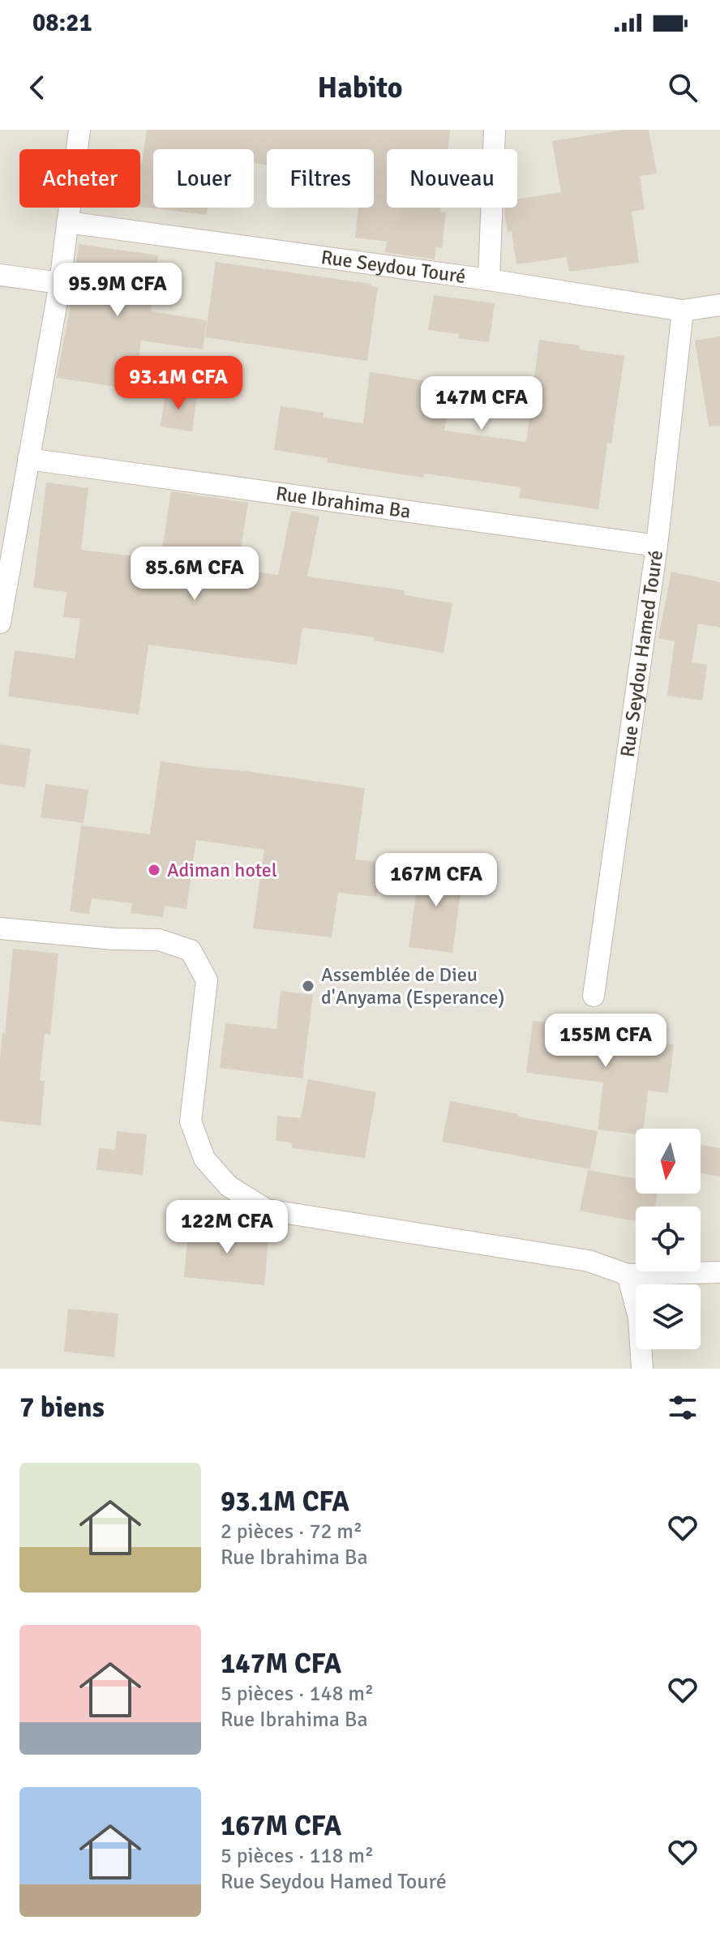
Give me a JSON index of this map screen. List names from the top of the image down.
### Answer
{
  "streets": {
    "street": ["Rue Seydou Touré", "Rue Ibrahima Ba", "Rue Seydou Hamed Touré"]
  },
  "crossings": [
    ["Rue Seydou Touré", "Rue Seydou Hamed Touré"],
    ["Rue Ibrahima Ba", "Rue Seydou Hamed Touré"]
  ],
  "places": ["Adiman hotel", "Assemblée de Dieu d'Anyama (Esperance)"],
  "north": "bottom",
  "page": {
    "status": "08:21",
    "header": "Habito",
    "chip": [
      "Acheter",
      "Louer",
      "Filtres",
      "Nouveau"
    ],
    "price": [
      "95.9M CFA",
      "93.1M CFA",
      "147M CFA",
      "85.6M CFA",
      "167M CFA",
      "155M CFA",
      "122M CFA"
    ],
    "heading": "7 biens",
    "list": [
      {
        "name": "93.1M CFA",
        "note": "2 pièces · 72 m² · Rue Ibrahima Ba"
      },
      {
        "name": "147M CFA",
        "note": "5 pièces · 148 m² · Rue Ibrahima Ba"
      },
      {
        "name": "167M CFA",
        "note": "5 pièces · 118 m² · Rue Seydou Hamed Touré"
      }
    ]
  }
}
